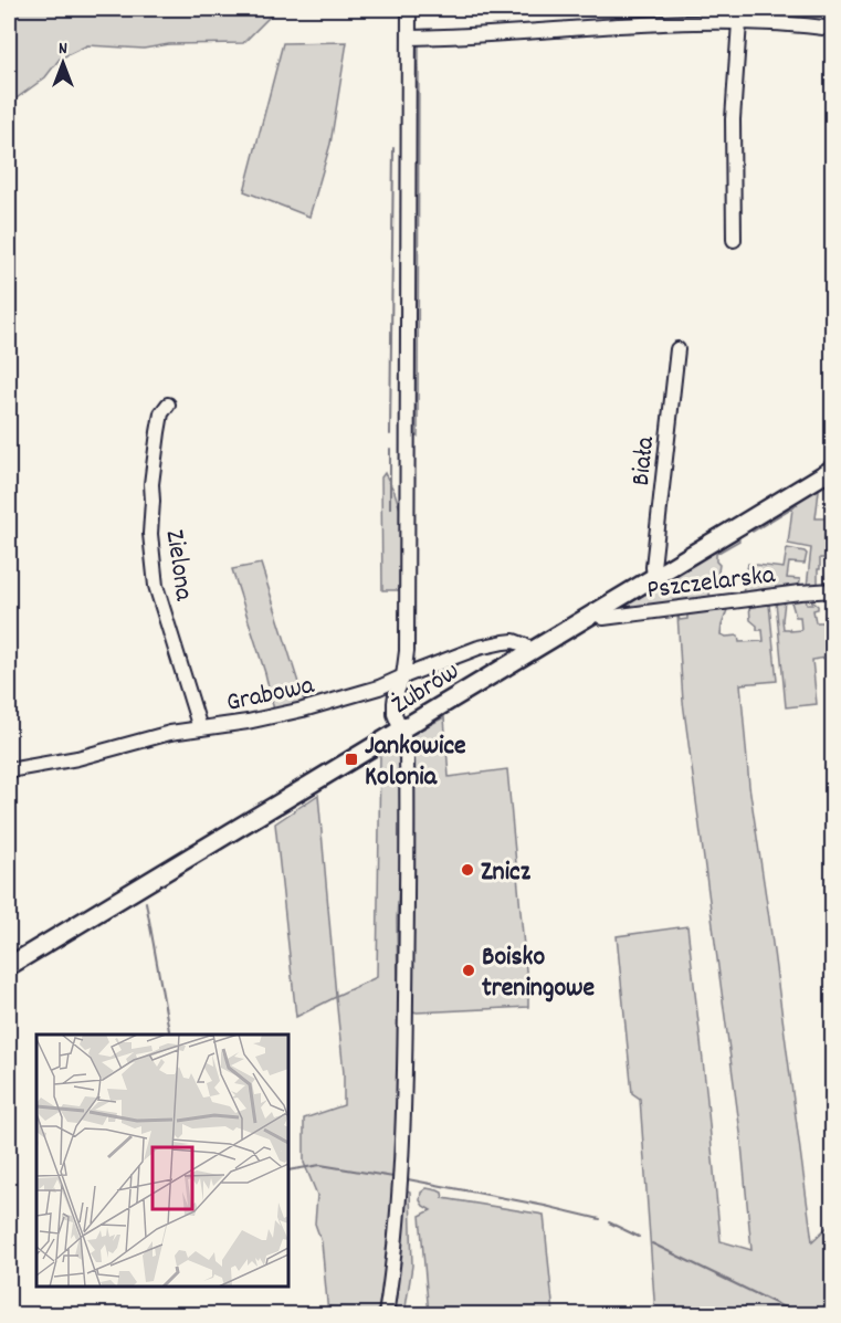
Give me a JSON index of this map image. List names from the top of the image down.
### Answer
{
  "streets": {
    "main road": ["Żubrów"],
    "street": [
      "Biała",
      "Zielona",
      "Pszczelarska",
      "Grabowa"
    ]
  },
  "crossings": [
    ["Biała", "Żubrów"],
    ["Zielona", "Grabowa"],
    ["Pszczelarska", "Żubrów"],
    ["Żubrów", "Grabowa"]
  ],
  "places": {
    "transit": ["Jankowice Kolonia"],
    "other": ["Znicz", "Boisko treningowe"]
  },
  "north": "top"
}
